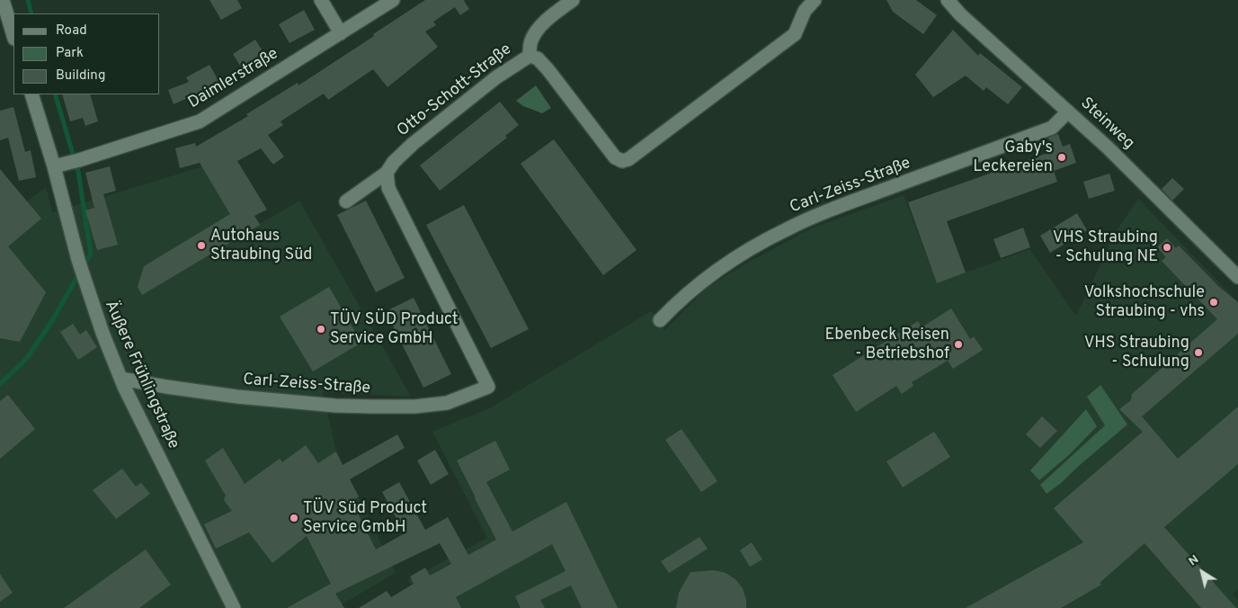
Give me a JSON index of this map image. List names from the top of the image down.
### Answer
{
  "streets": {
    "street": [
      "Daimlerstraße",
      "Otto-Schott-Straße",
      "Steinweg",
      "Carl-Zeiss-Straße",
      "Äußere Frühlingstraße"
    ]
  },
  "crossings": [
    ["Daimlerstraße", "Äußere Frühlingstraße"],
    ["Otto-Schott-Straße", "Carl-Zeiss-Straße"],
    ["Steinweg", "Carl-Zeiss-Straße"],
    ["Carl-Zeiss-Straße", "Äußere Frühlingstraße"]
  ],
  "places": [
    "Gaby's Leckereien",
    "Autohaus Straubing Süd",
    "VHS Straubing - Schulung NE",
    "Volkshochschule Straubing - vhs",
    "TÜV SÜD Product Service GmbH",
    "Ebenbeck Reisen - Betriebshof",
    "VHS Straubing - Schulung",
    "TÜV Süd Product Service GmbH"
  ],
  "legend": ["Road", "Park", "Building"],
  "north": "top left"
}
